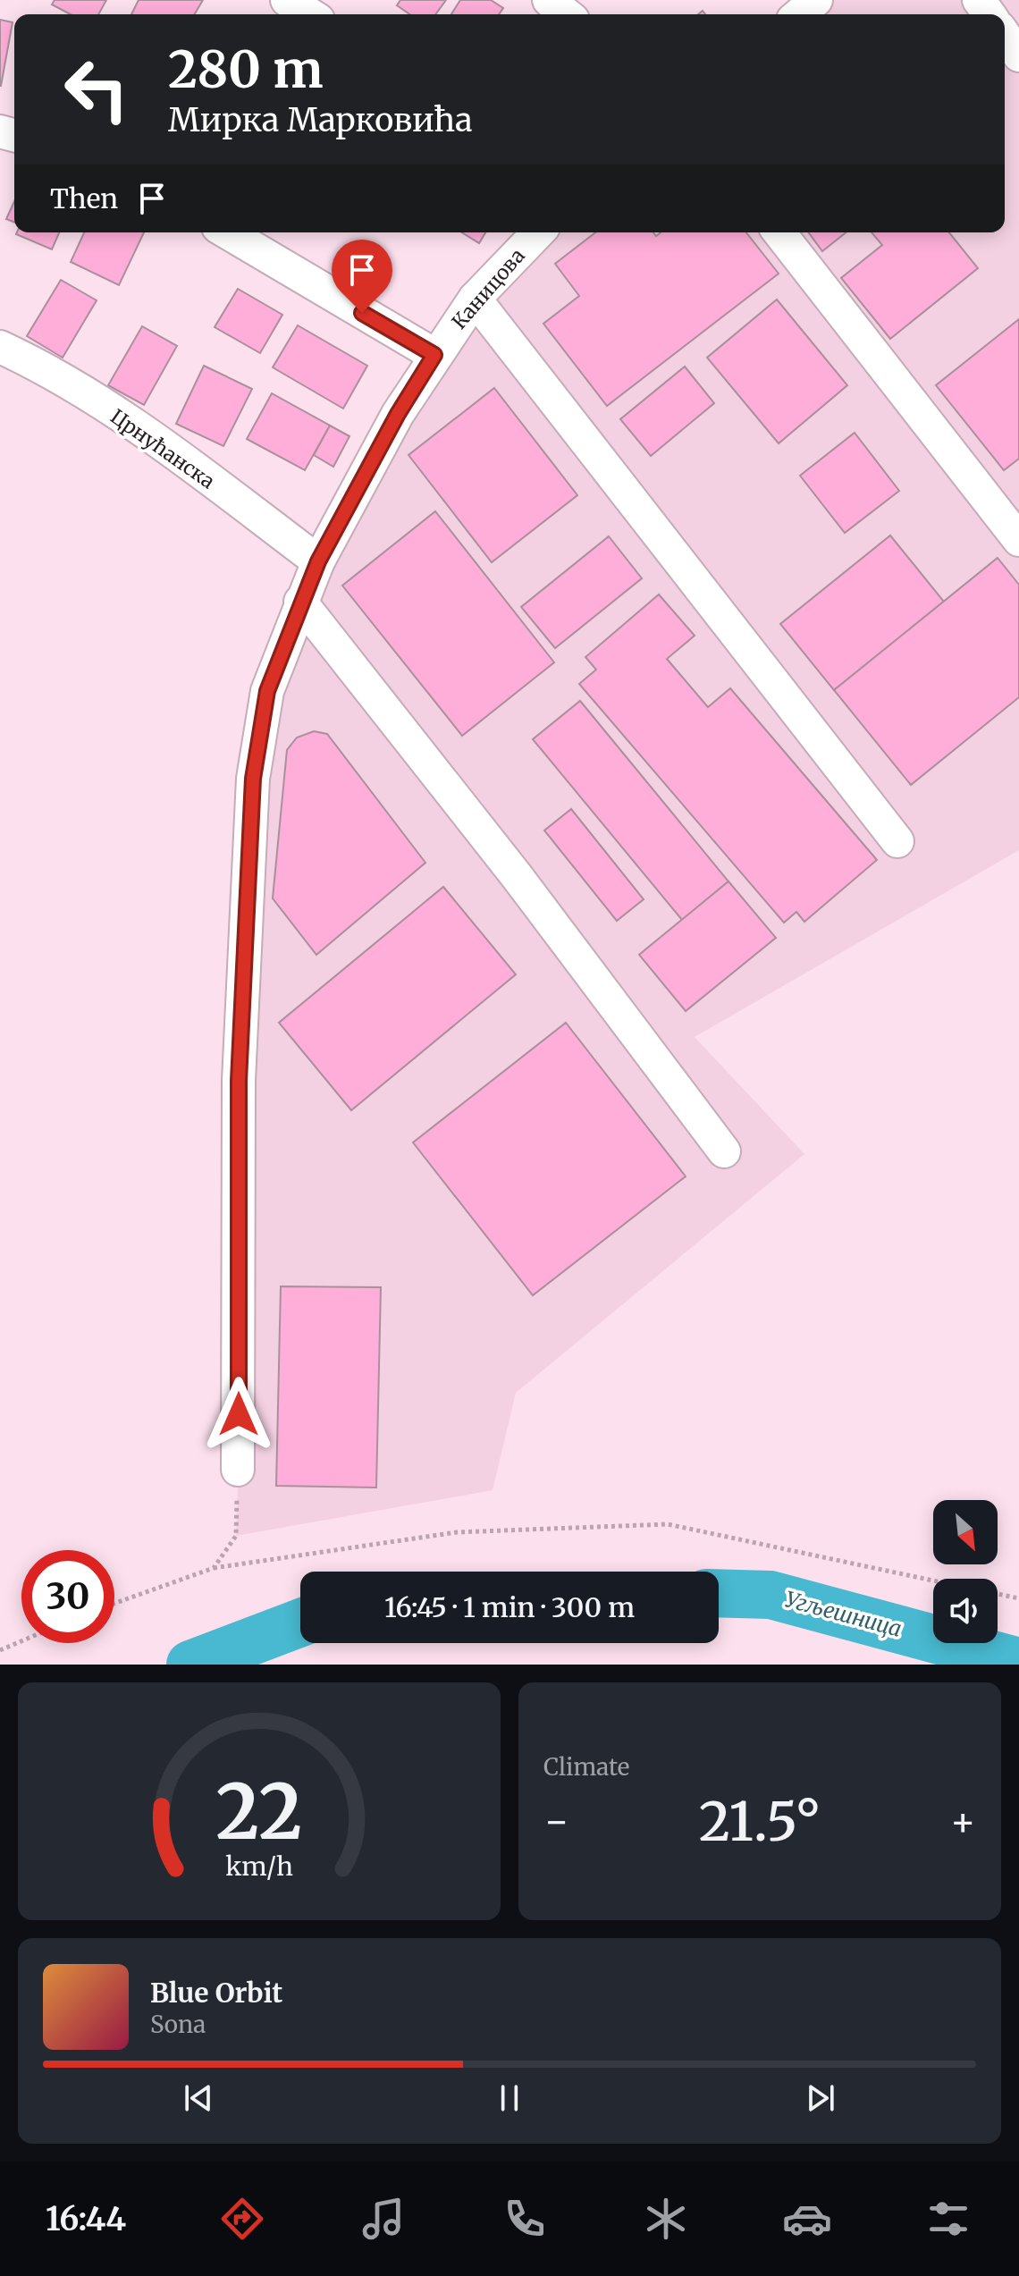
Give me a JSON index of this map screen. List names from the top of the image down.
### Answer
{
  "streets": {
    "street": ["Каницова", "Црнућанска"]
  },
  "crossings": [
    ["Каницова", "Црнућанска"]
  ],
  "water": ["Угљешница"],
  "north": "bottom right",
  "page": {
    "turn": ["280 m", "Мирка Марковића"],
    "then": "Then",
    "limit": "30",
    "trip": "16:45 · 1 min · 300 m",
    "tile": "Climate",
    "heat": ["−", "21.5°", "+"],
    "song": ["Blue Orbit", "Sona"],
    "tabs": "16:44",
    "gauge": ["22", "km/h"]
  }
}
